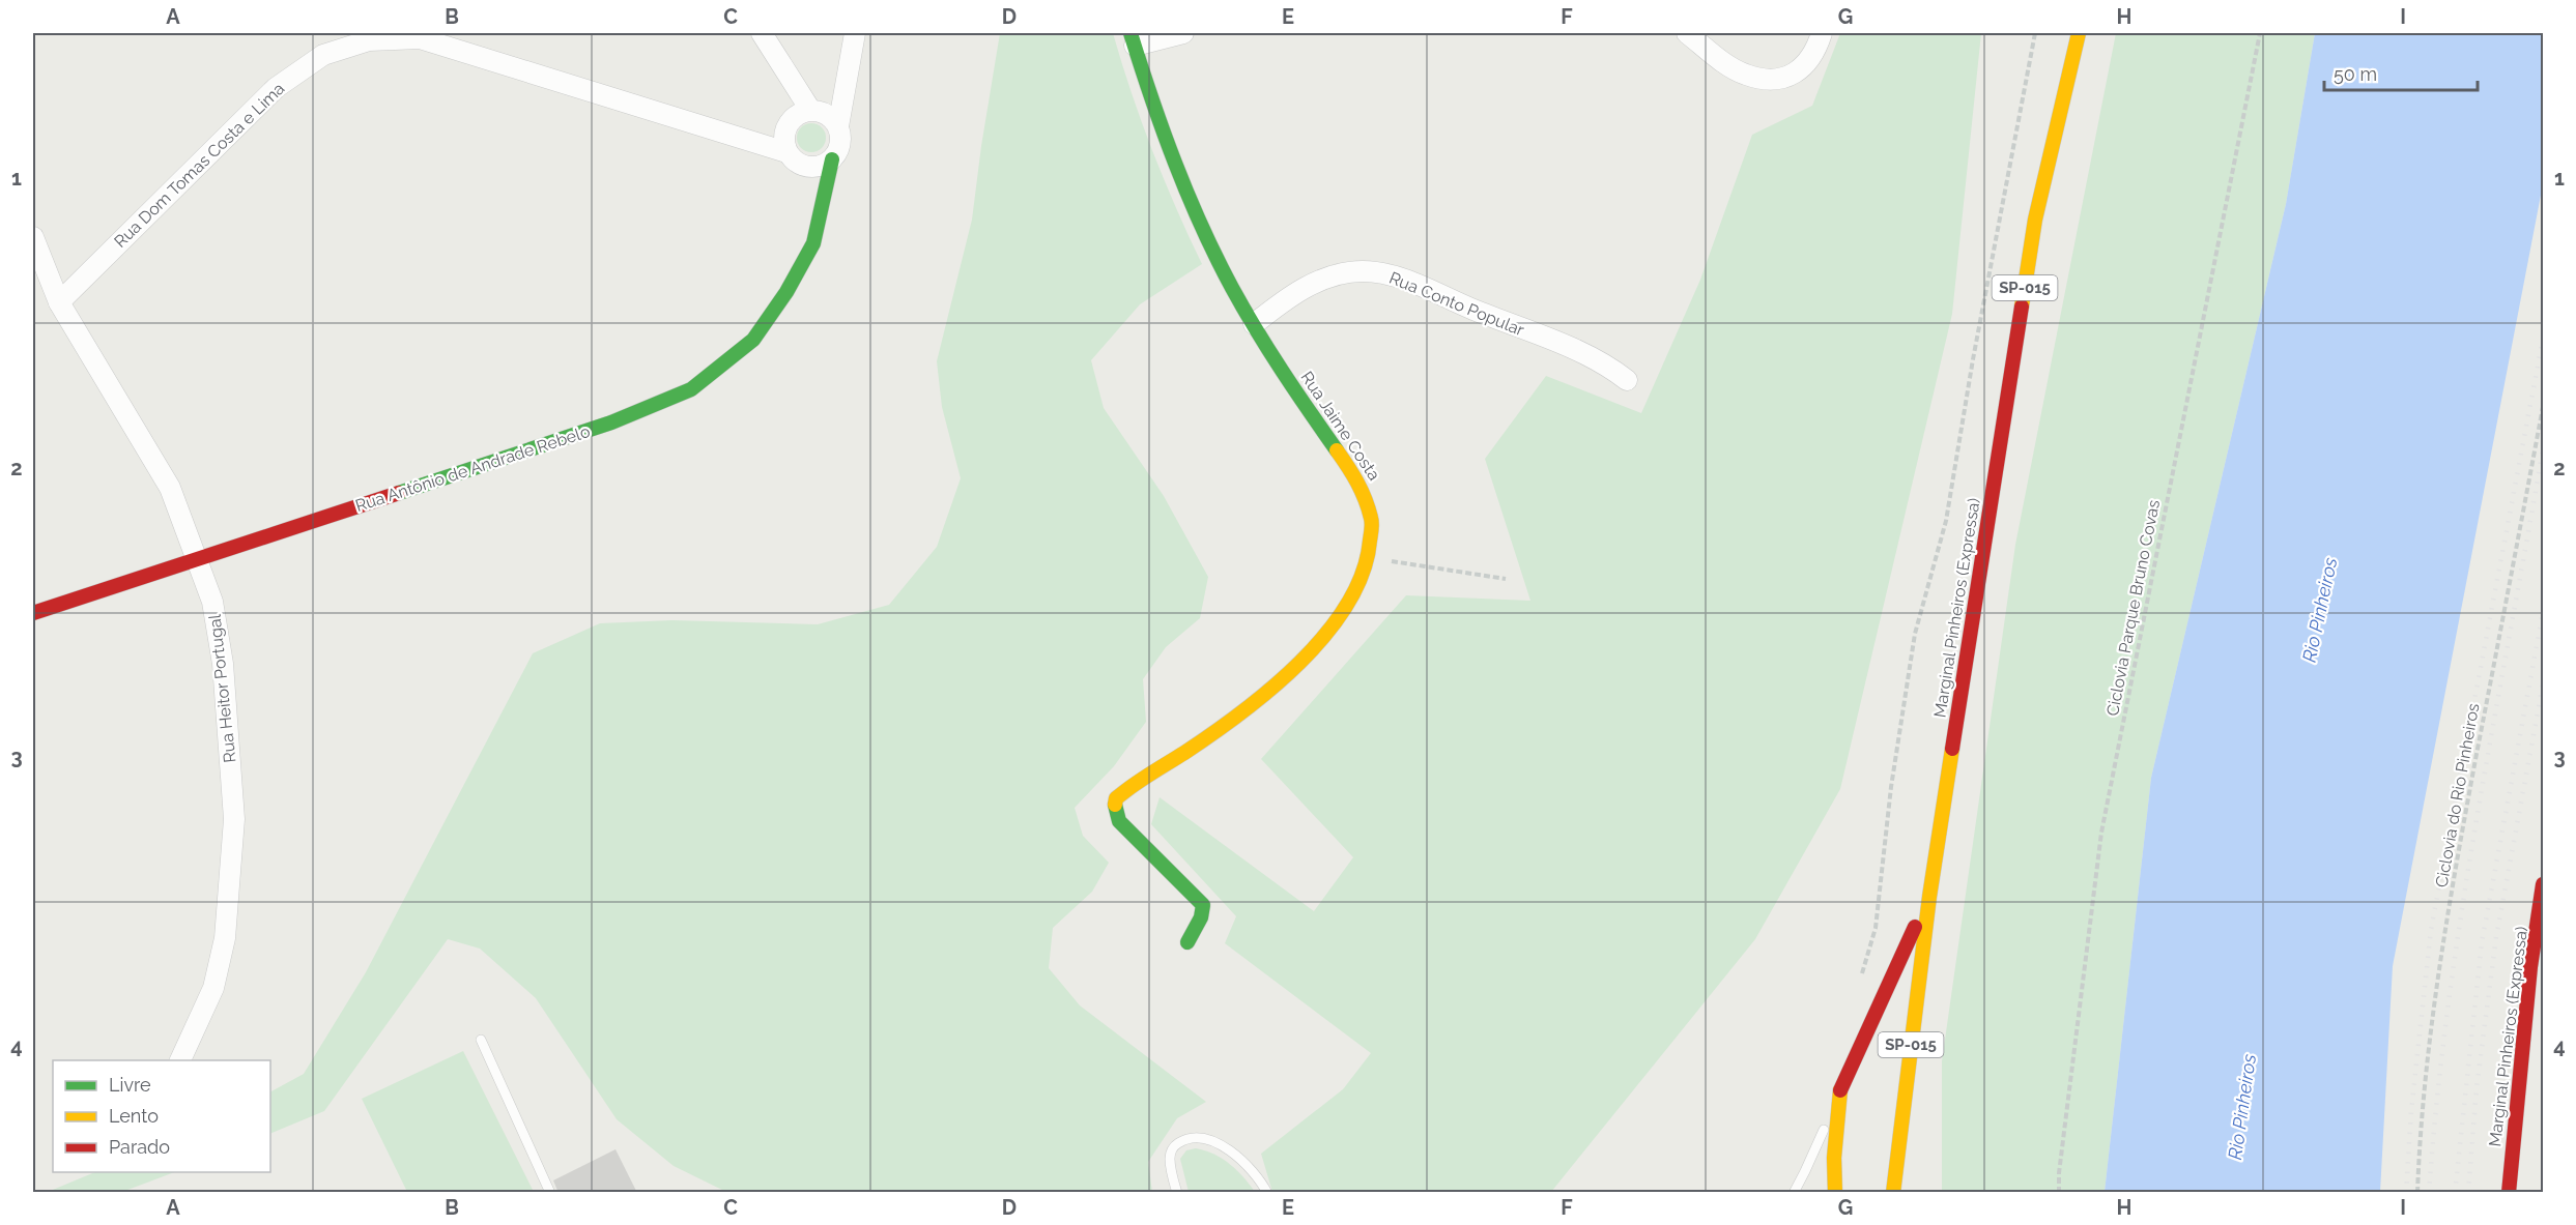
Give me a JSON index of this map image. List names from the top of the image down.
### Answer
{
  "streets": {
    "main road": [
      "SP-015",
      "Rua Jaime Costa",
      "Rua Antônio de Andrade Rebelo",
      "Marginal Pinheiros (Expressa)"
    ],
    "street": ["Rua Dom Tomas Costa e Lima", "Rua Conto Popular", "Rua Heitor Portugal"],
    "path": ["Ciclovia Parque Bruno Covas", "Ciclovia do Rio Pinheiros"]
  },
  "crossings": [
    ["Rua Dom Tomas Costa e Lima", "Rua Antônio de Andrade Rebelo"],
    ["Rua Dom Tomas Costa e Lima", "Rua Heitor Portugal"],
    ["Rua Conto Popular", "Rua Jaime Costa"],
    ["Rua Antônio de Andrade Rebelo", "Rua Heitor Portugal"]
  ],
  "water": ["Rio Pinheiros"],
  "legend": ["Livre", "Lento", "Parado"],
  "scale_bar": "50 m",
  "grid": {
    "columns": [
      "A",
      "B",
      "C",
      "D",
      "E",
      "F",
      "G",
      "H",
      "I"
    ],
    "rows": [
      "1",
      "2",
      "3",
      "4"
    ]
  }
}
